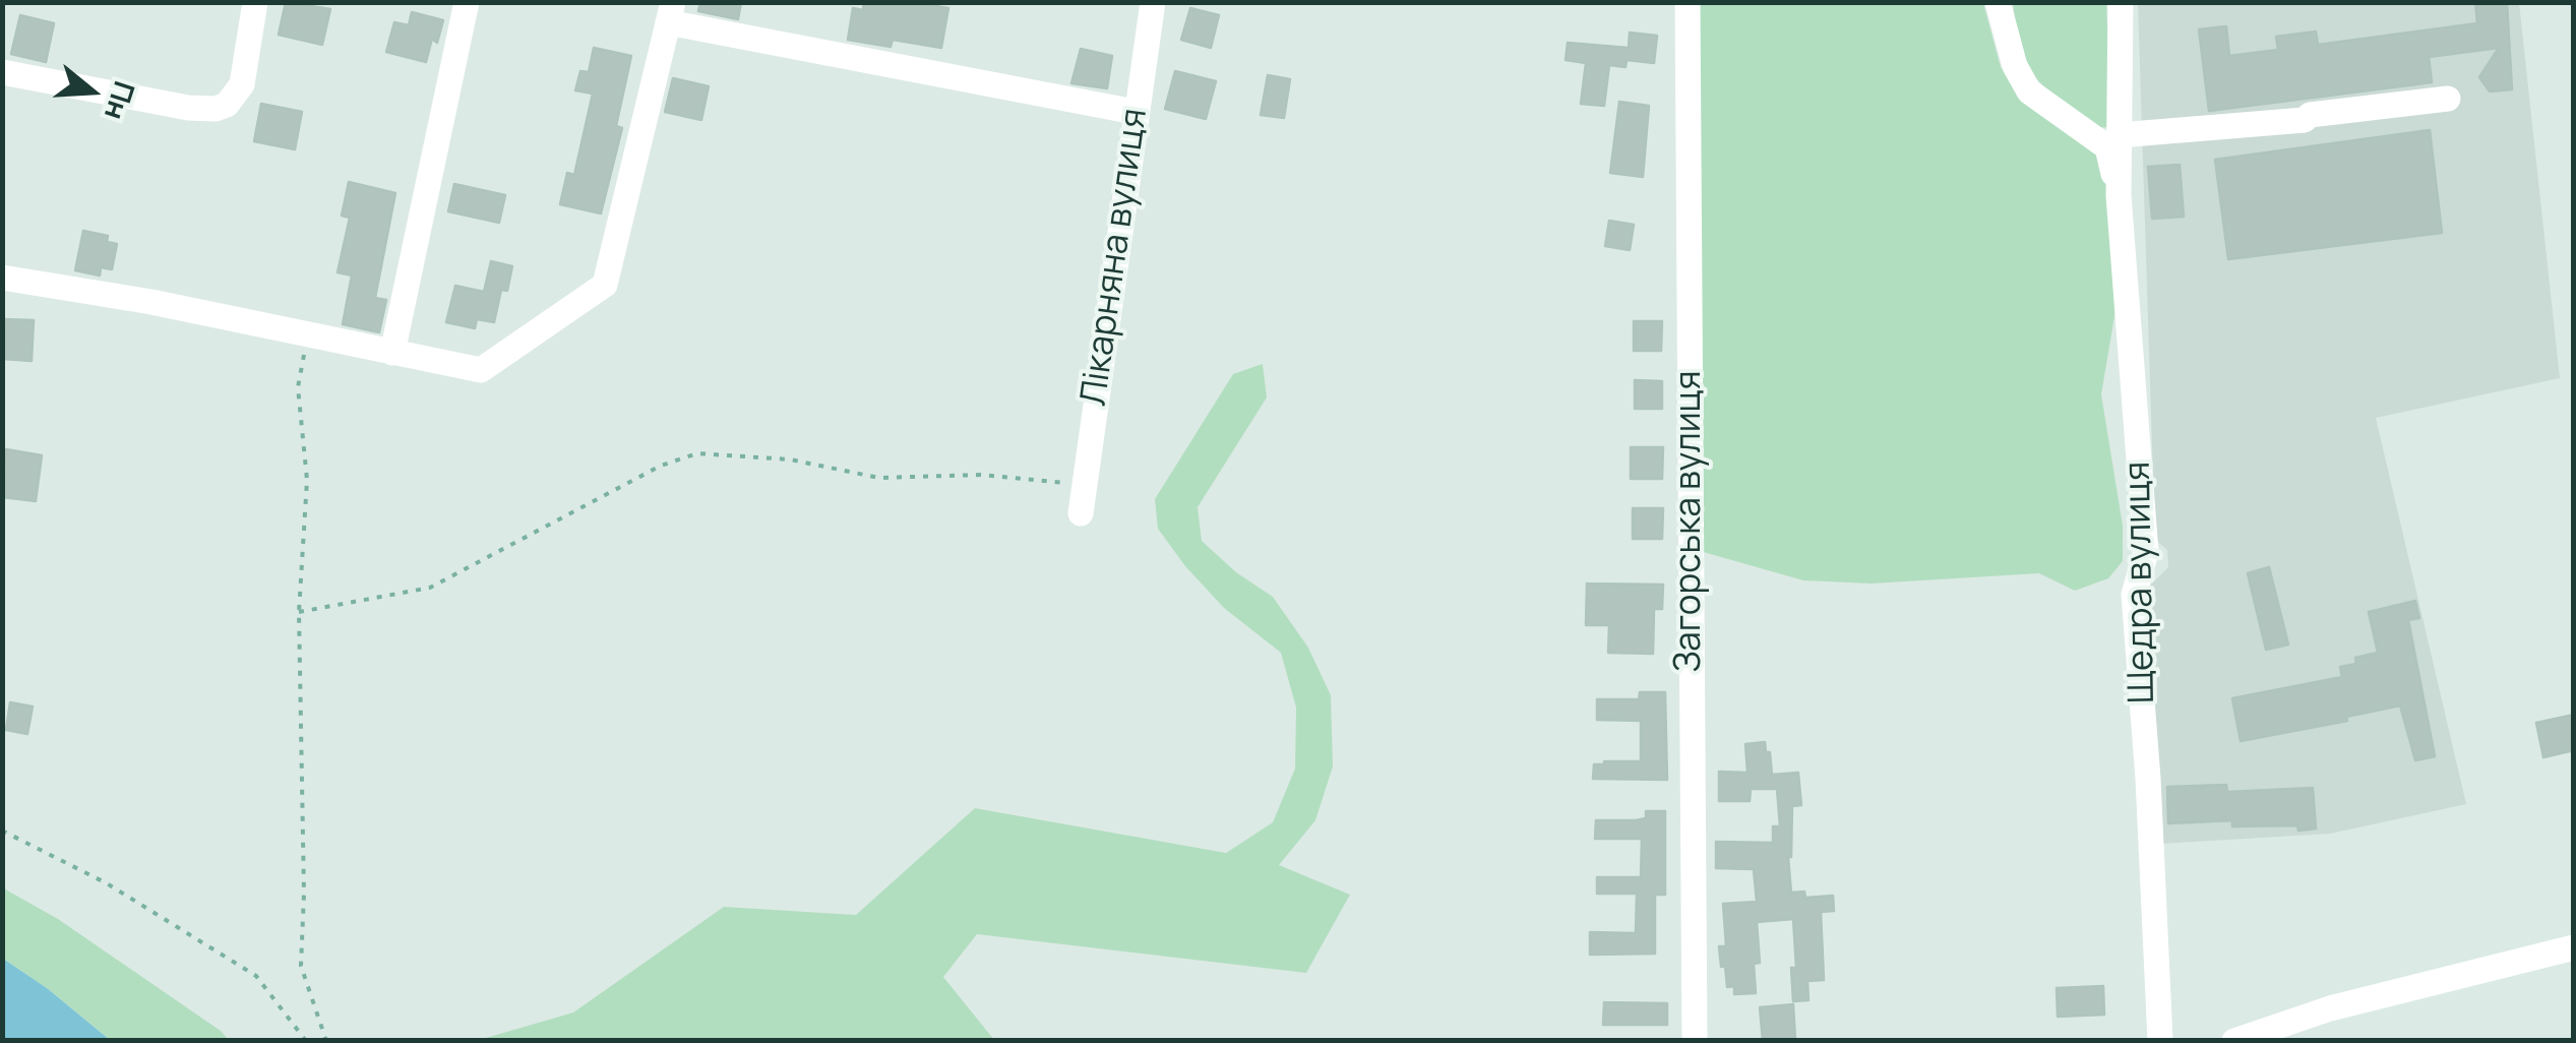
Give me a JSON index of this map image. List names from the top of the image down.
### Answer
{
  "streets": {
    "street": ["Лікарняна вулиця", "Загорська вулиця", "Щедра вулиця"]
  },
  "north": "right"
}
